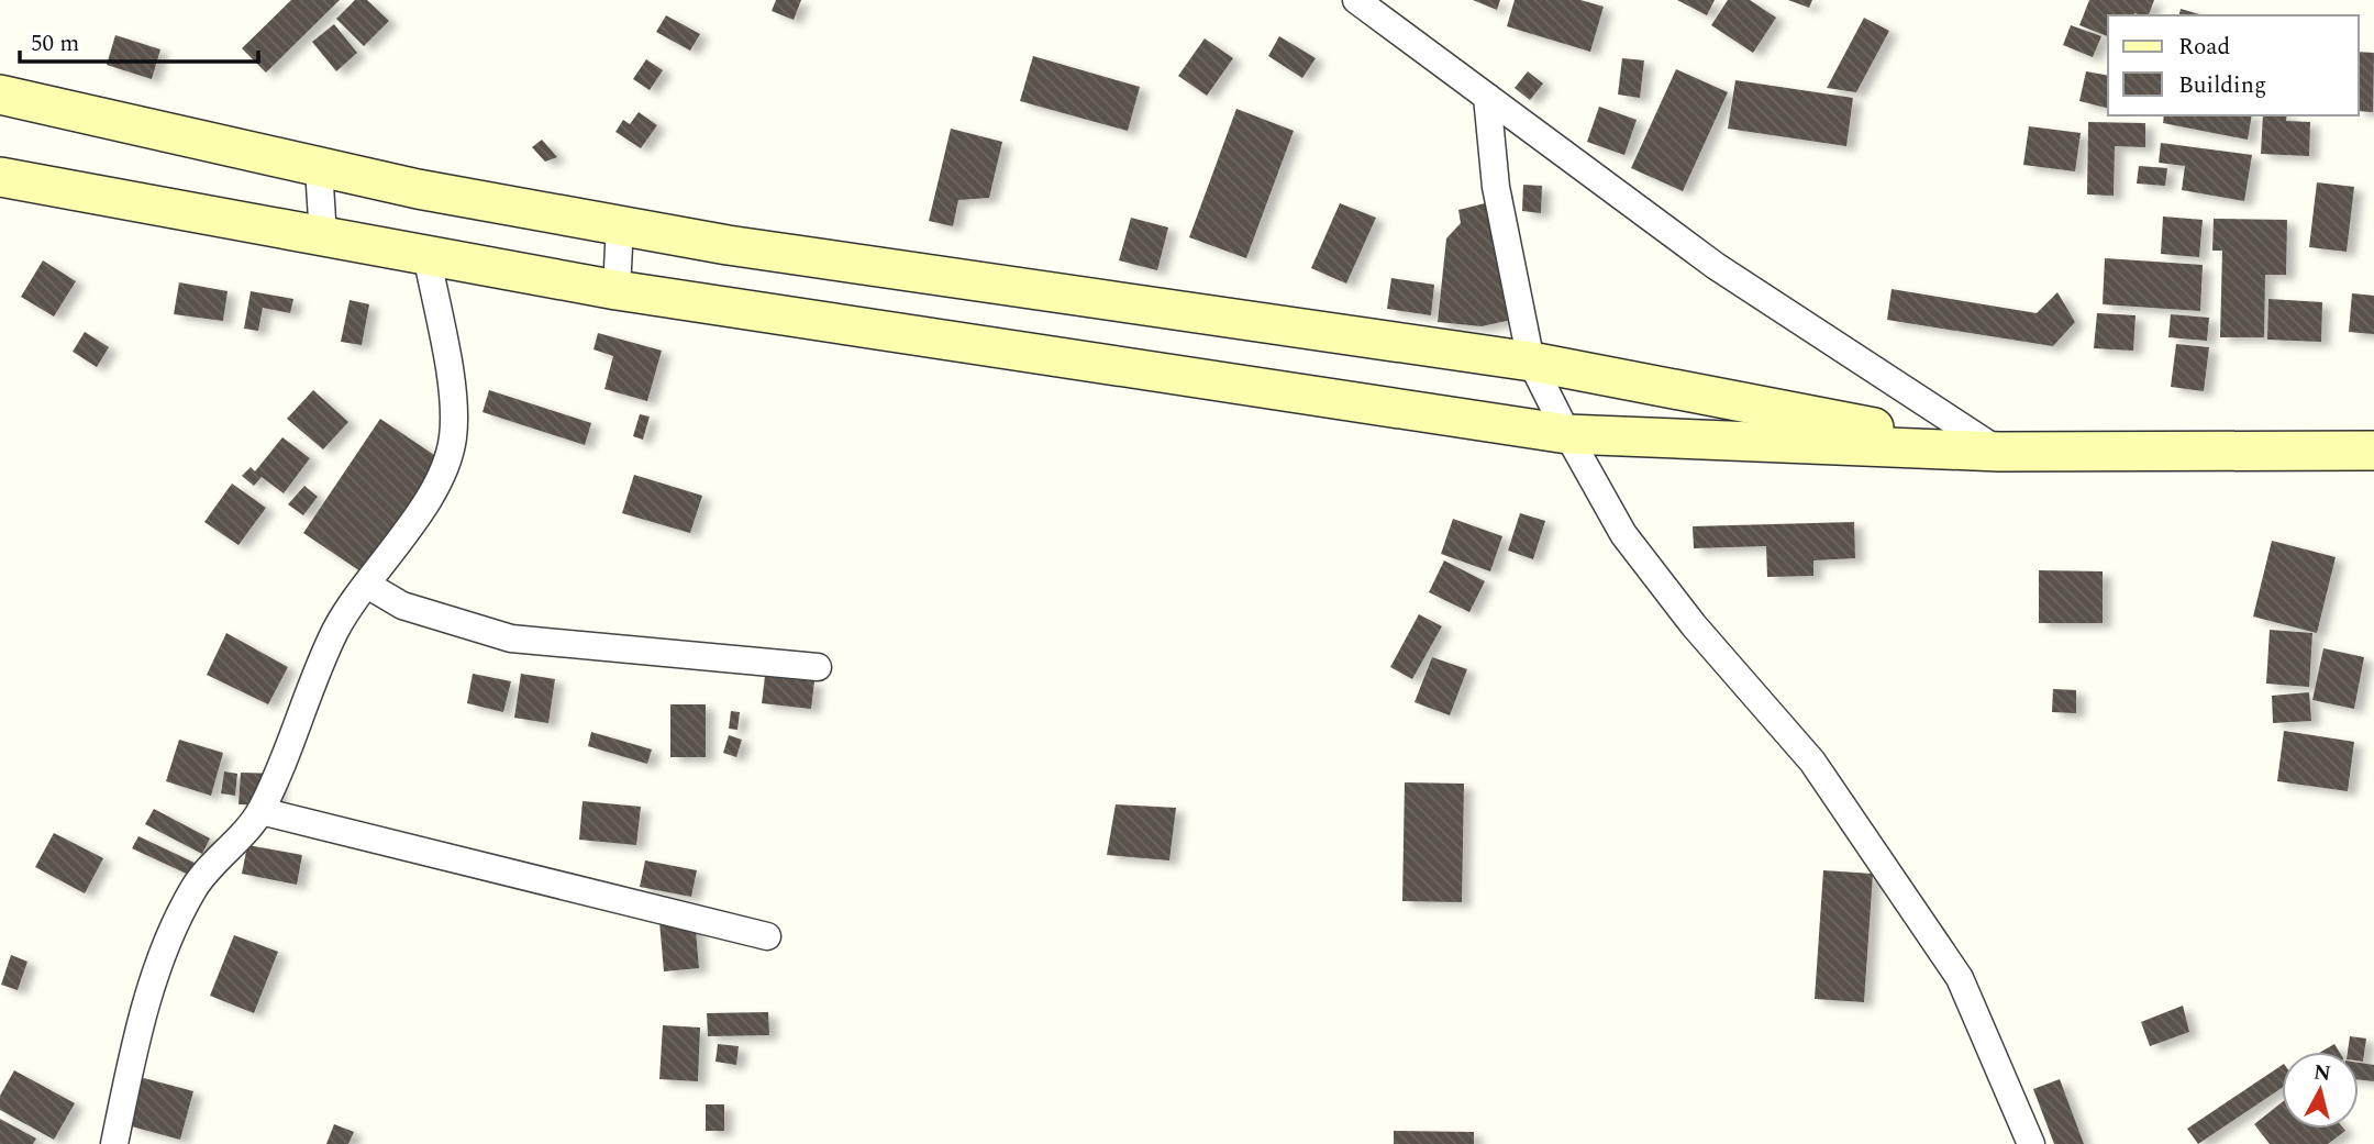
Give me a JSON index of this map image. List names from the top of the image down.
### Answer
{
  "legend": ["Road", "Building"],
  "scale_bar": "50 m",
  "north": "top"
}
